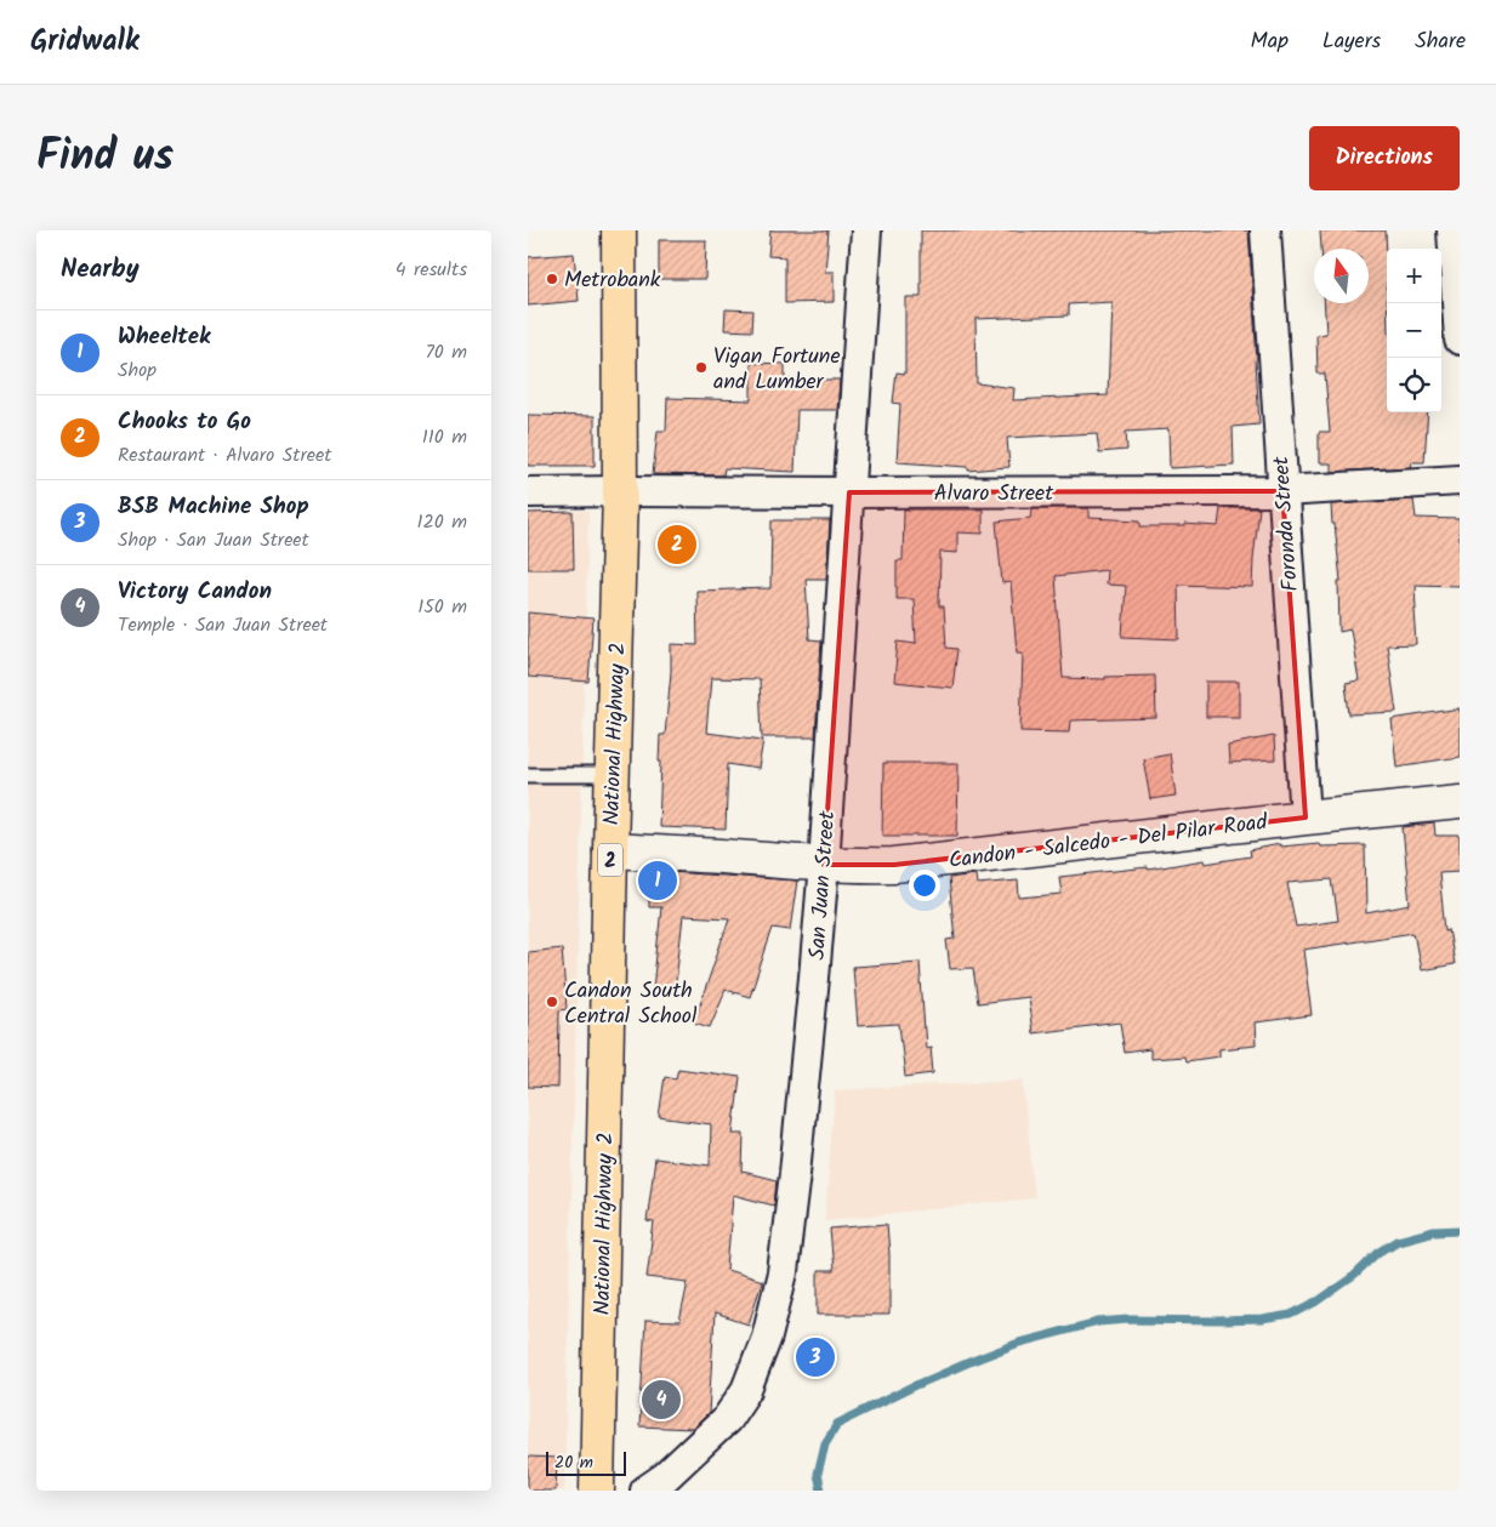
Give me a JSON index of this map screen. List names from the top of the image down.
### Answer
{
  "streets": {
    "main road": ["National Highway 2", "Candon - Salcedo - Del Pilar Road", "2"],
    "street": ["Alvaro Street", "Foronda Street", "San Juan Street"]
  },
  "crossings": [
    ["Alvaro Street", "Foronda Street"],
    ["Alvaro Street", "National Highway 2"],
    ["Alvaro Street", "San Juan Street"],
    ["Foronda Street", "Candon - Salcedo - Del Pilar Road"],
    ["National Highway 2", "Candon - Salcedo - Del Pilar Road"],
    ["Candon - Salcedo - Del Pilar Road", "San Juan Street"]
  ],
  "places": ["Metrobank", "Vigan Fortune and Lumber", "Candon South Central School"],
  "scale_bar": "20 m",
  "north": "top",
  "page": {
    "header": "Gridwalk",
    "nav": ["Map", "Layers", "Share"],
    "title": "Find us",
    "buttons": "Directions",
    "heading": ["Nearby", "4 results"],
    "map_buttons": ["+", "−"],
    "list": [
      {
        "mark": "1",
        "name": "Wheeltek",
        "note": "Shop",
        "value": "70 m"
      },
      {
        "mark": "2",
        "name": "Chooks to Go",
        "note": "Restaurant · Alvaro Street",
        "value": "110 m"
      },
      {
        "mark": "3",
        "name": "BSB Machine Shop",
        "note": "Shop · San Juan Street",
        "value": "120 m"
      },
      {
        "mark": "4",
        "name": "Victory Candon",
        "note": "Temple · San Juan Street",
        "value": "150 m"
      }
    ],
    "pins": [
      "2",
      "1",
      "3",
      "4"
    ],
    "scale": "20 m"
  }
}
